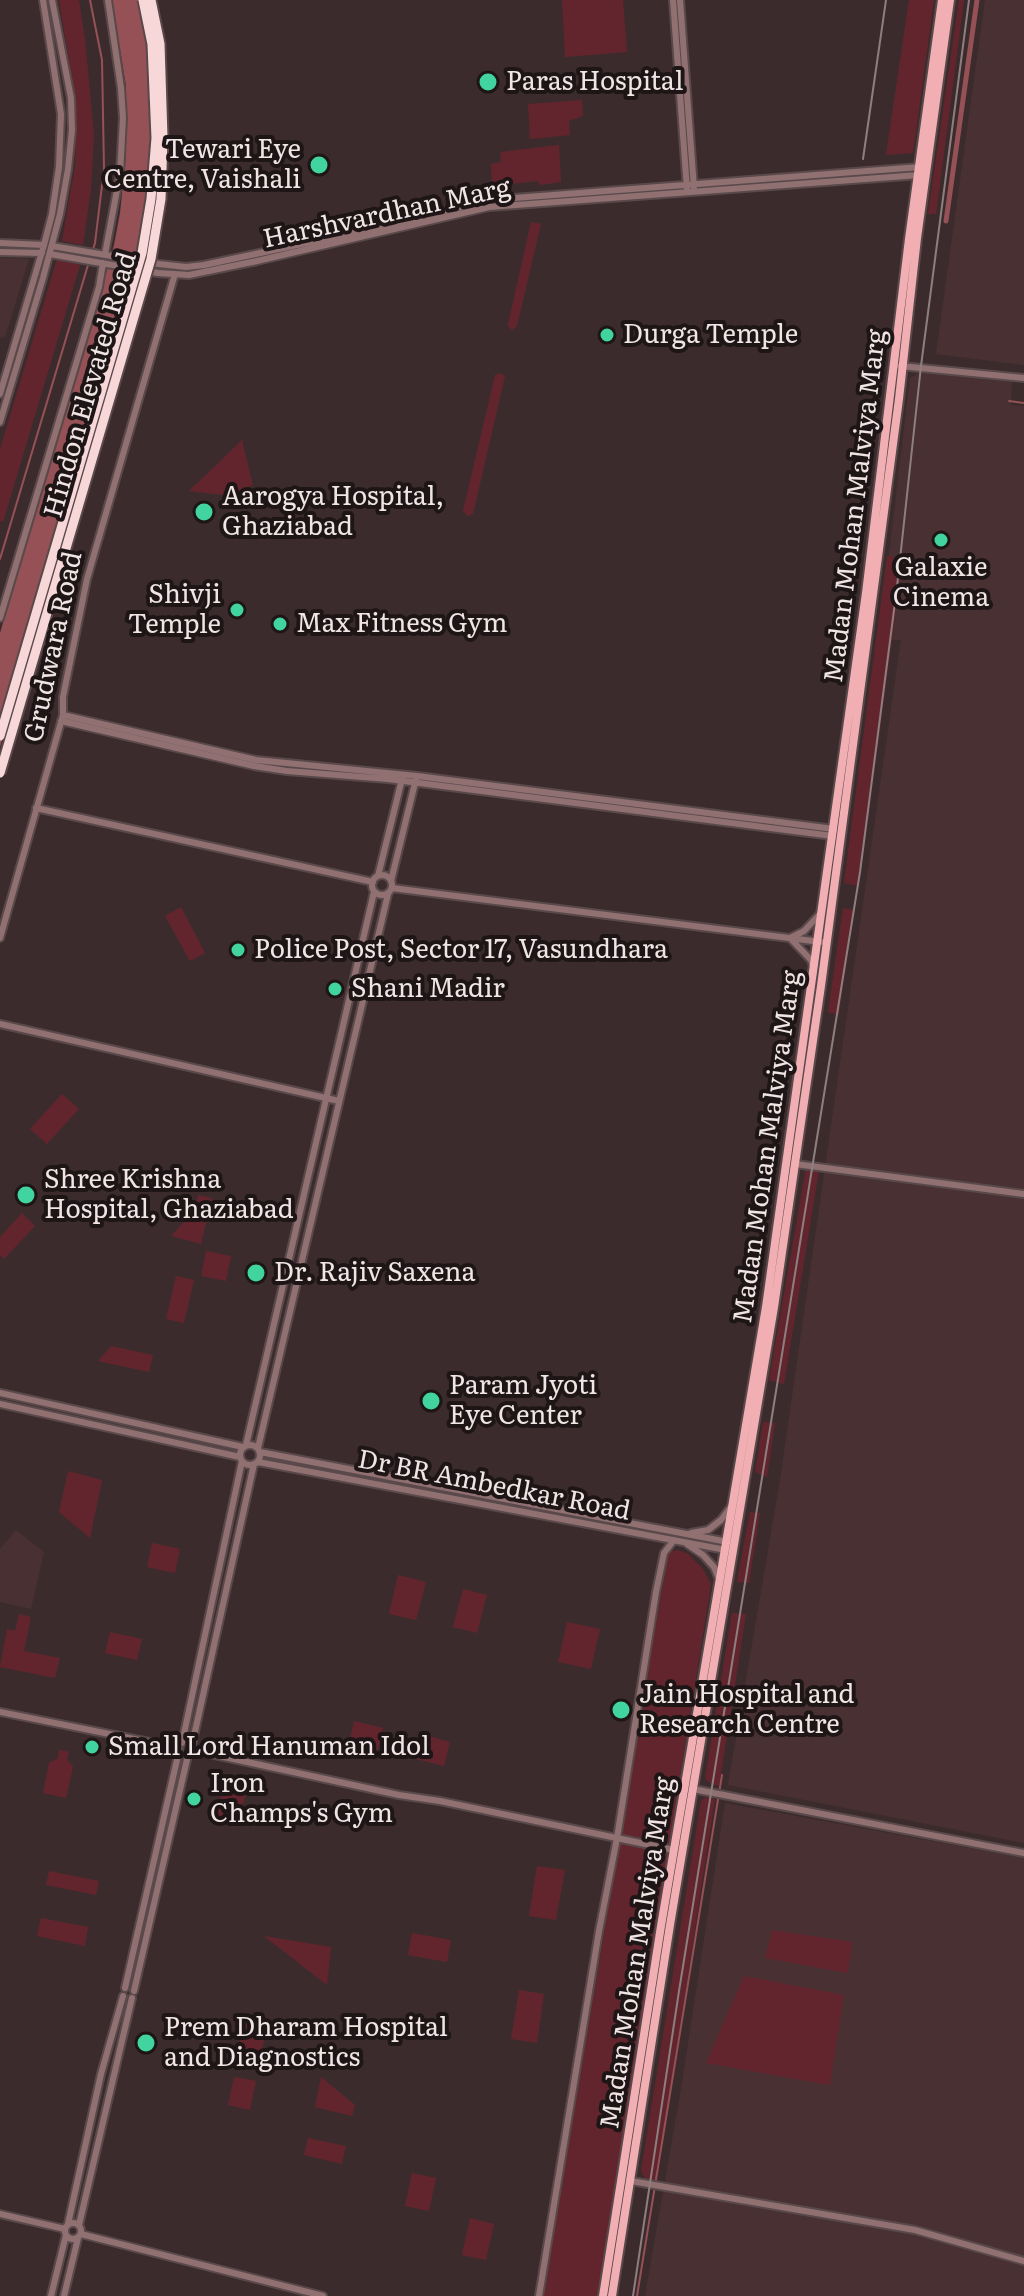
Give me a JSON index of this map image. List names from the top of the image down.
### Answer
{
  "streets": {
    "highway": ["Hindon Elevated Road"],
    "main road": ["Madan Mohan Malviya Marg"],
    "street": ["Harshvardhan Marg", "Grudwara Road", "Dr BR Ambedkar Road"]
  },
  "crossings": [
    ["Harshvardhan Marg", "Madan Mohan Malviya Marg"],
    ["Harshvardhan Marg", "Grudwara Road"],
    ["Madan Mohan Malviya Marg", "Dr BR Ambedkar Road"]
  ],
  "places": [
    "Paras Hospital",
    "Tewari Eye Centre, Vaishali",
    "Durga Temple",
    "Aarogya Hospital, Ghaziabad",
    "Galaxie Cinema",
    "Shivji Temple",
    "Max Fitness Gym",
    "Police Post, Sector 17, Vasundhara",
    "Shani Madir",
    "Shree Krishna Hospital, Ghaziabad",
    "Dr. Rajiv Saxena",
    "Param Jyoti Eye Center",
    "Jain Hospital and Research Centre",
    "Small Lord Hanuman Idol",
    "Iron Champs's Gym",
    "Prem Dharam Hospital and Diagnostics"
  ]
}
